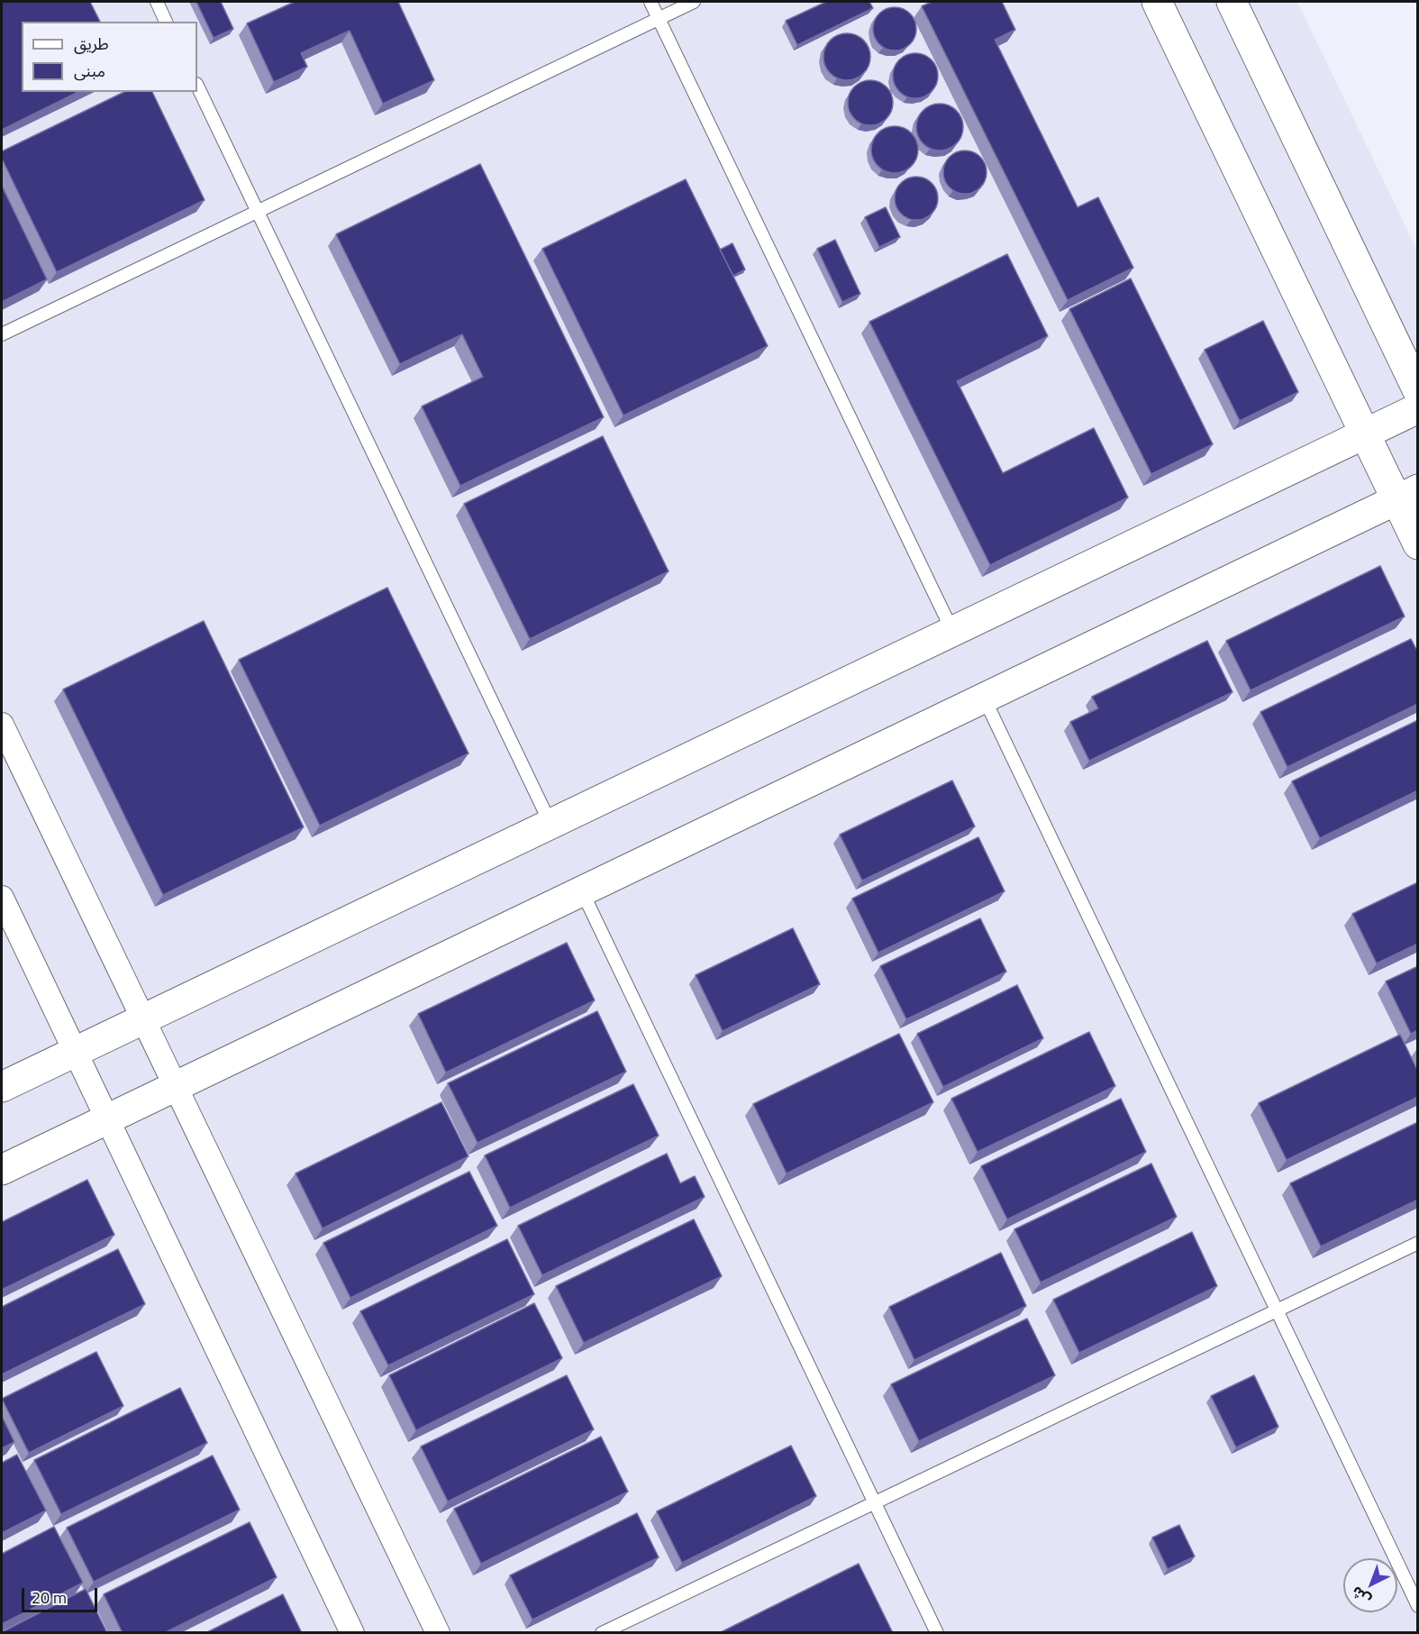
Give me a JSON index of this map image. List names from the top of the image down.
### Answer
{
  "legend": ["طريق", "مبنى"],
  "scale_bar": "20 m",
  "north": "bottom left"
}
